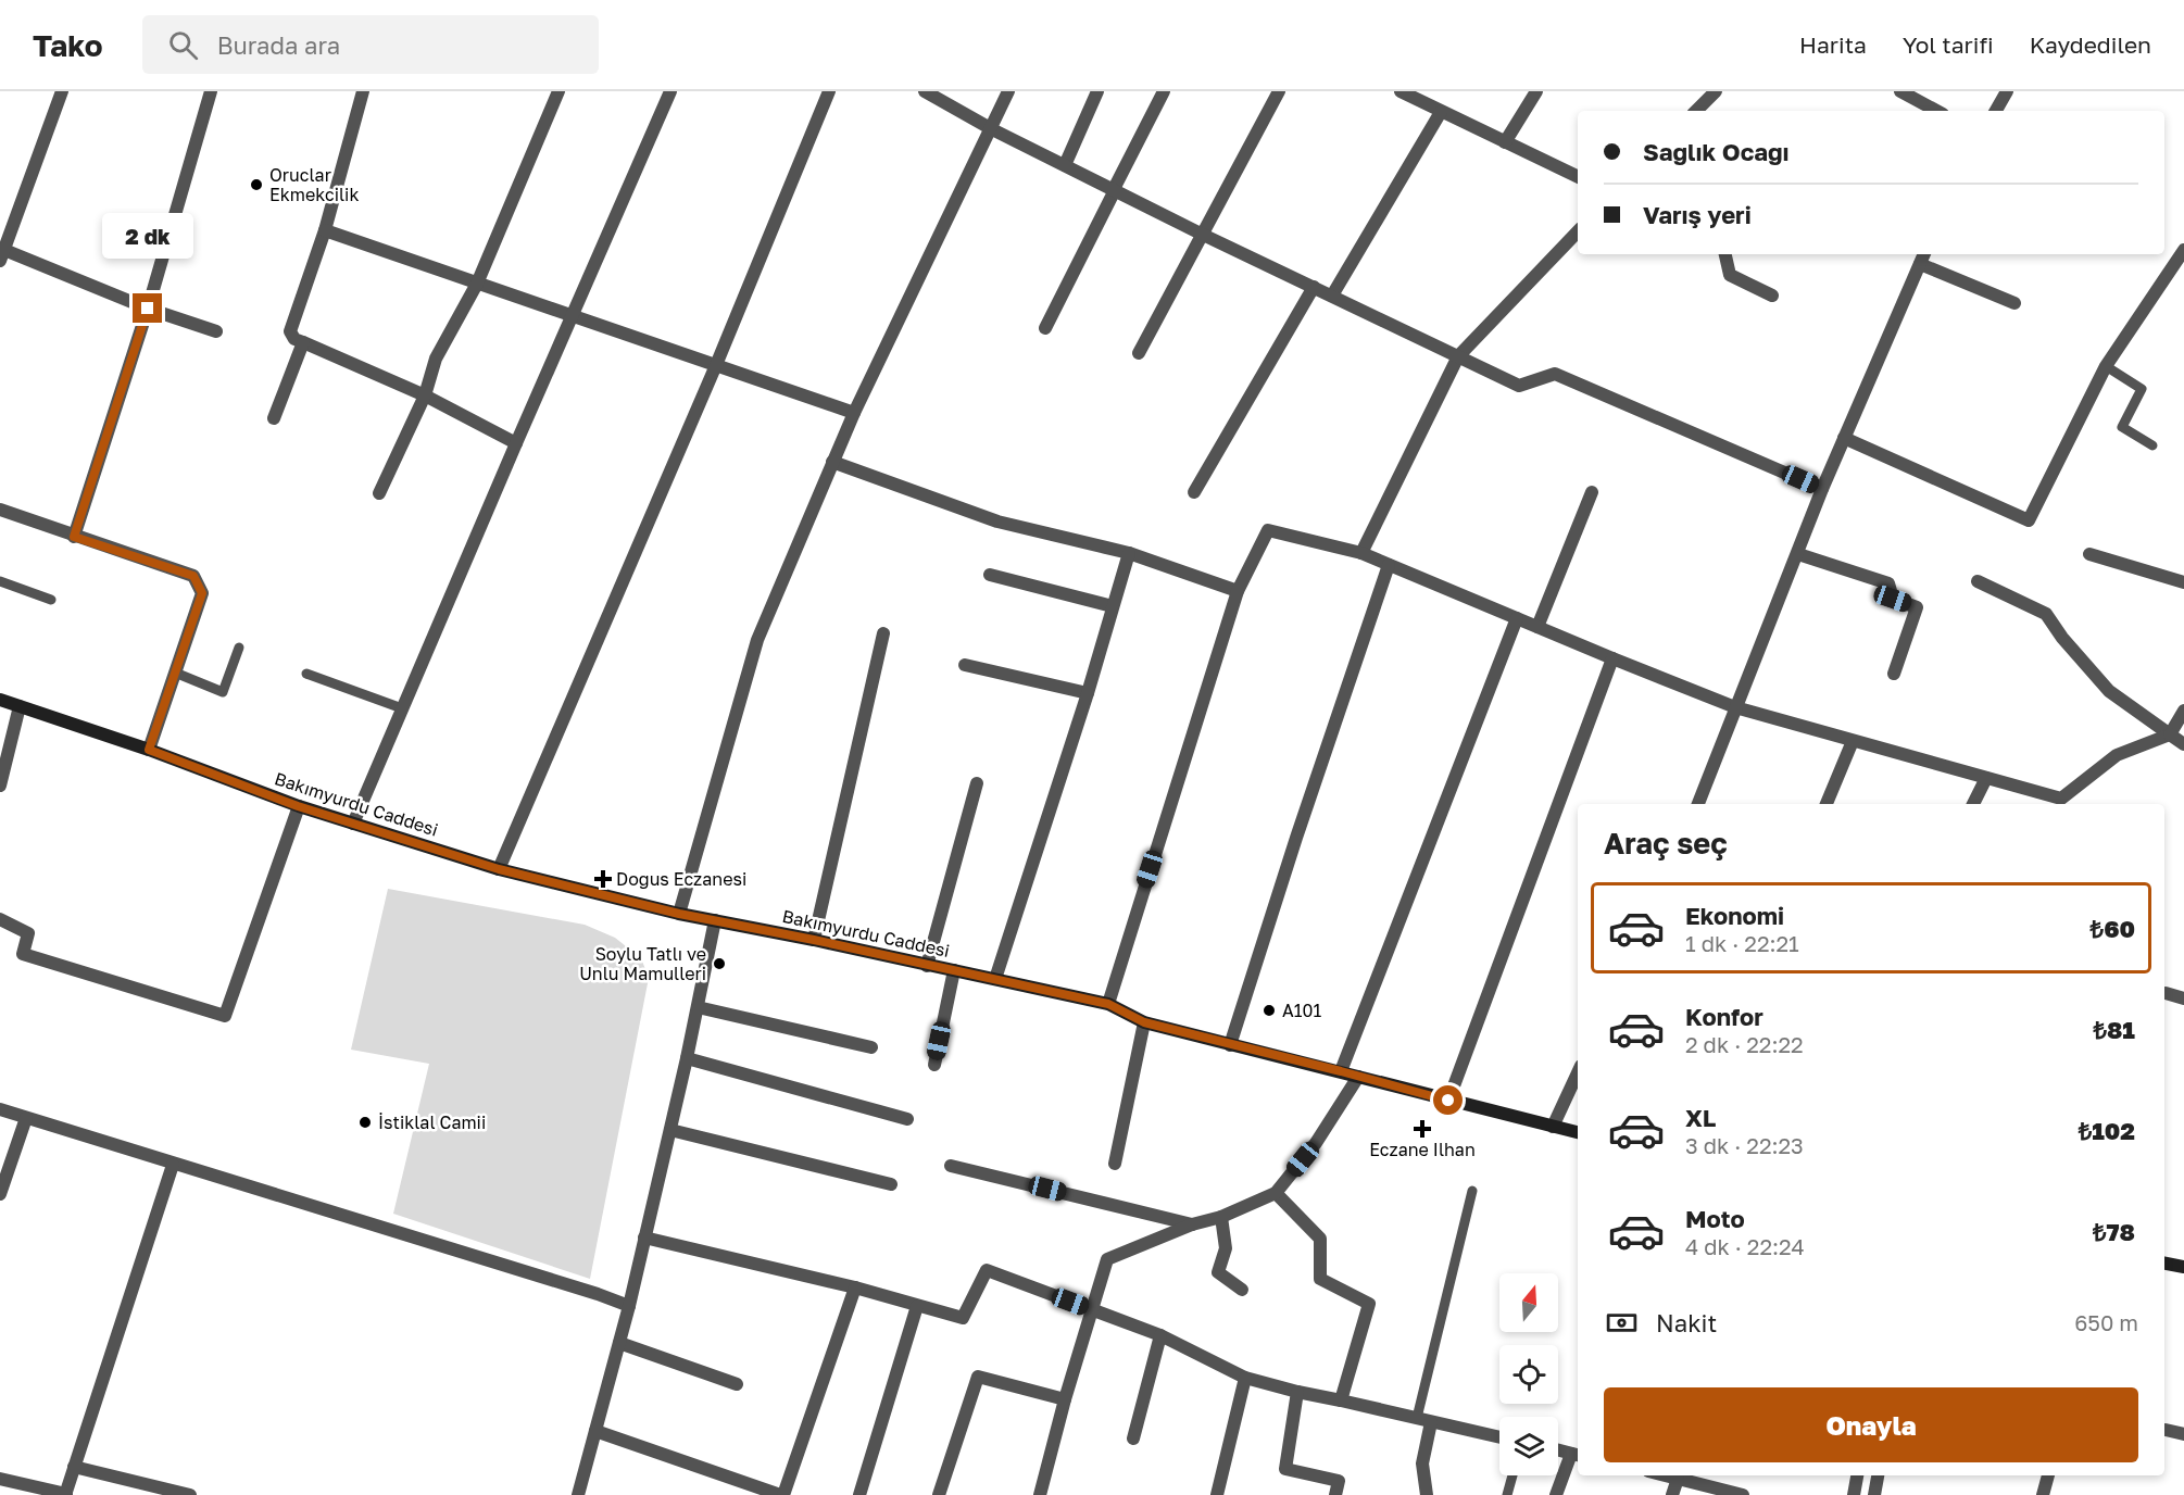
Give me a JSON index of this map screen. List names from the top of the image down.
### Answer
{
  "streets": {
    "main road": ["Bakımyurdu Caddesi"]
  },
  "places": {
    "other": [
      "Oruclar Ekmekcilik",
      "Soylu Tatlı ve Unlu Mamulleri",
      "A101",
      "İstiklal Camii"
    ],
    "health": ["Dogus Eczanesi", "Eczane Ilhan"]
  },
  "north": "top",
  "page": {
    "header": "Tako",
    "search": "Burada ara",
    "nav": ["Harita", "Yol tarifi", "Kaydedilen"],
    "banner": ["Saglık Ocagı", "Varış yeri"],
    "bubble": "2 dk",
    "heading": "Araç seç",
    "list": [
      {
        "name": "Ekonomi",
        "note": "1 dk · 22:21",
        "value": "₺60"
      },
      {
        "name": "Konfor",
        "note": "2 dk · 22:22",
        "value": "₺81"
      },
      {
        "name": "XL",
        "note": "3 dk · 22:23",
        "value": "₺102"
      },
      {
        "name": "Moto",
        "note": "4 dk · 22:24",
        "value": "₺78"
      }
    ],
    "pay": ["Nakit", "650 m"],
    "buttons": "Onayla"
  }
}
